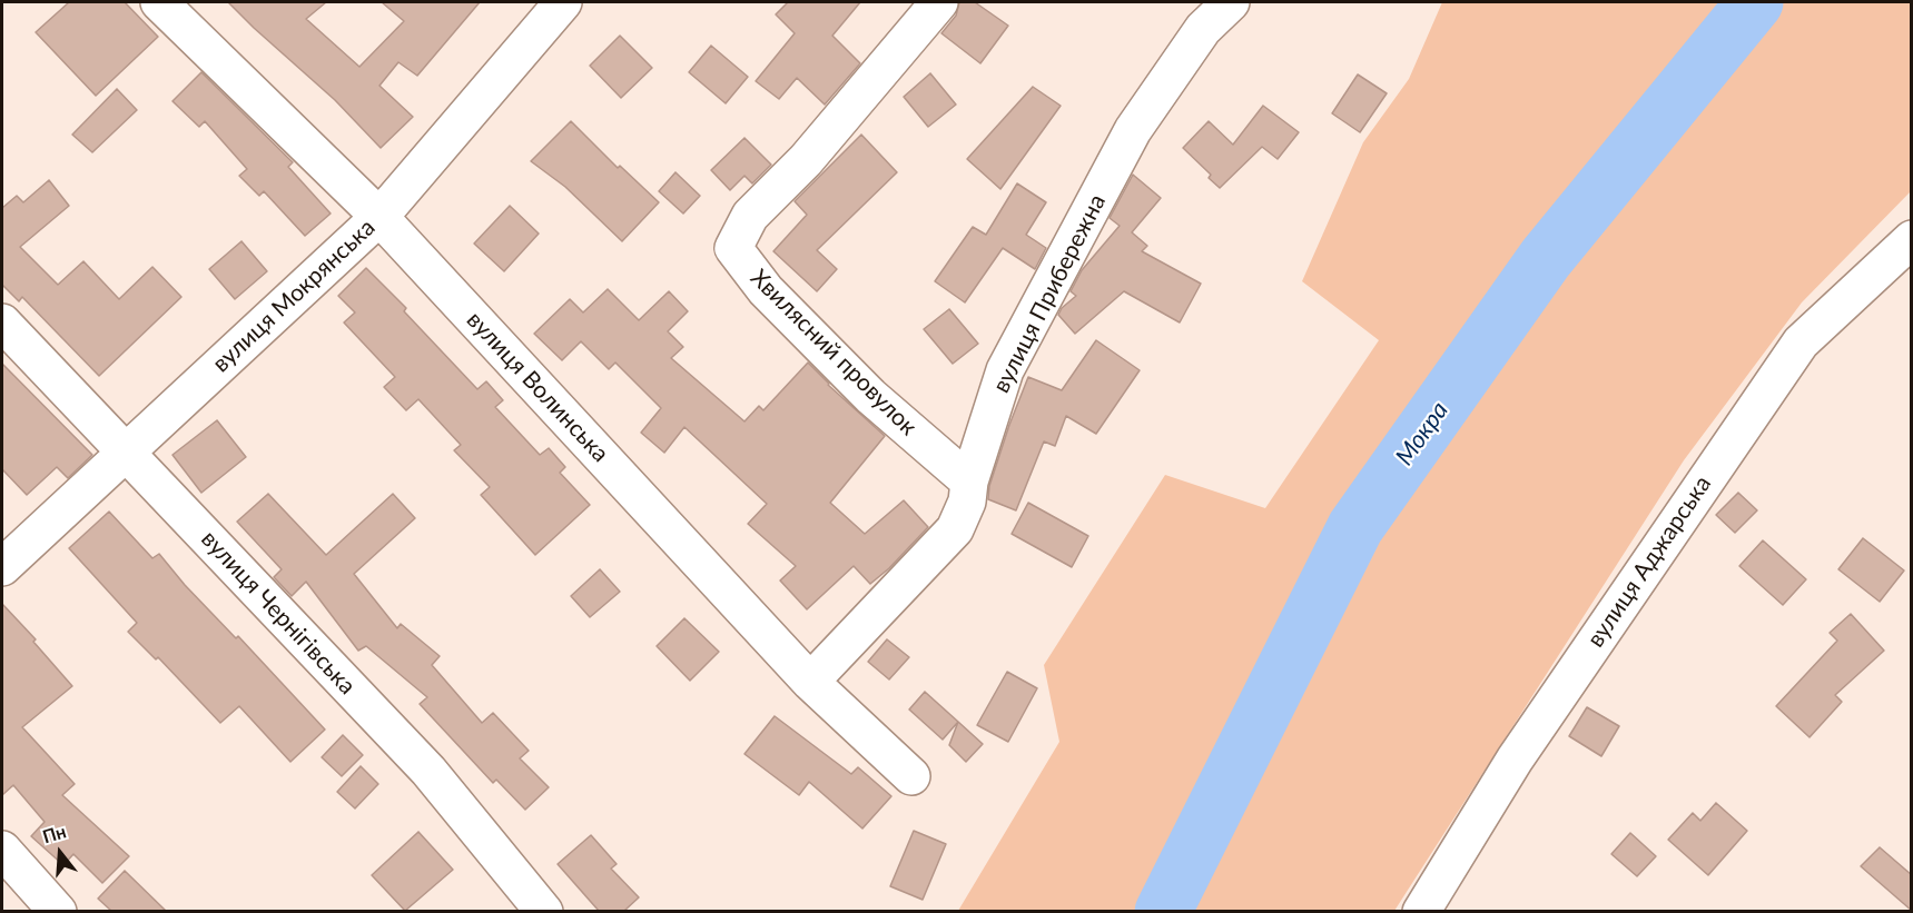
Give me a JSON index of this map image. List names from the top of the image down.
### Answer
{
  "streets": {
    "street": [
      "вулиця Прибережна",
      "вулиця Мокрянська",
      "Хвилясний провулок",
      "вулиця Волинська",
      "вулиця Аджарська",
      "вулиця Чернігівська"
    ]
  },
  "crossings": [
    ["вулиця Прибережна", "Хвилясний провулок"],
    ["вулиця Прибережна", "вулиця Волинська"],
    ["вулиця Мокрянська", "вулиця Волинська"],
    ["вулиця Мокрянська", "вулиця Чернігівська"]
  ],
  "water": ["Мокра"],
  "north": "top"
}
